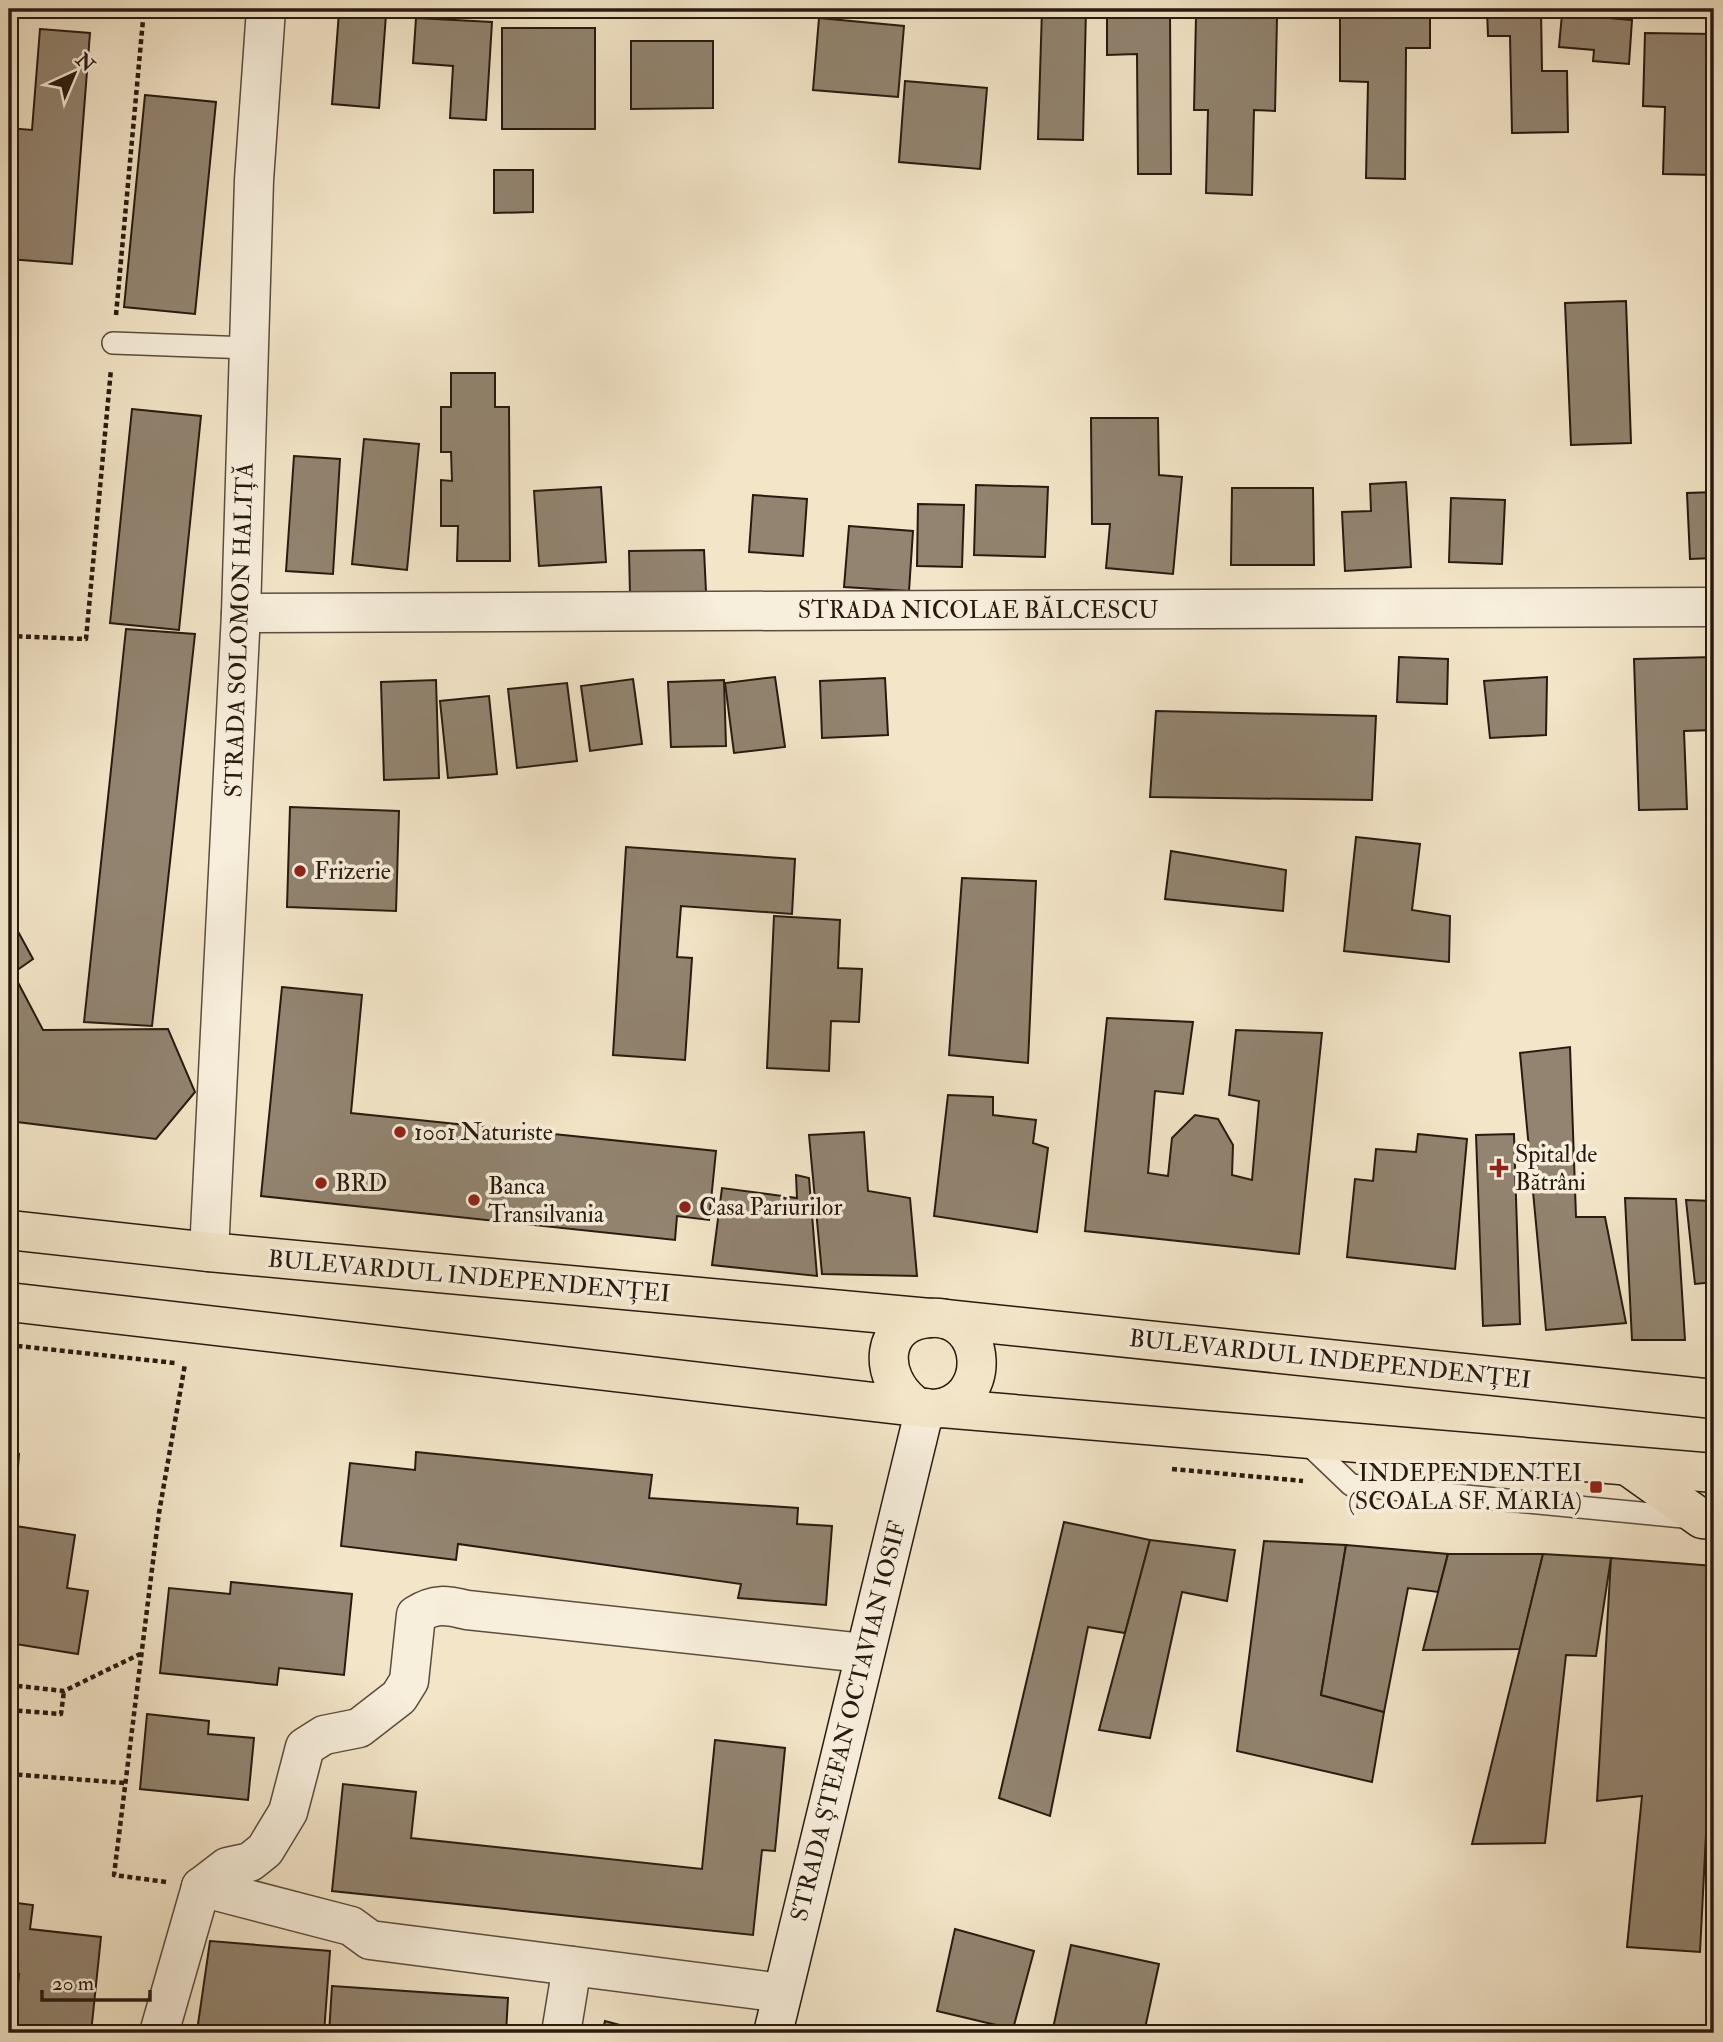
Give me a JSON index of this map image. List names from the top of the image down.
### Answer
{
  "streets": {
    "main road": ["BULEVARDUL INDEPENDENȚEI"],
    "street": ["STRADA NICOLAE BĂLCESCU", "STRADA SOLOMON HALIȚĂ", "STRADA ȘTEFAN OCTAVIAN IOSIF"]
  },
  "crossings": [
    ["STRADA NICOLAE BĂLCESCU", "STRADA SOLOMON HALIȚĂ"],
    ["STRADA SOLOMON HALIȚĂ", "BULEVARDUL INDEPENDENȚEI"],
    ["BULEVARDUL INDEPENDENȚEI", "STRADA ȘTEFAN OCTAVIAN IOSIF"]
  ],
  "places": {
    "other": [
      "Frizerie",
      "1001 Naturiste",
      "BRD",
      "Banca Transilvania",
      "Casa Pariurilor"
    ],
    "health": ["Spital de Bătrâni"],
    "transit": ["INDEPENDENTEI (SCOALA SF. MARIA)"]
  },
  "scale_bar": "20 m",
  "north": "top right"
}
